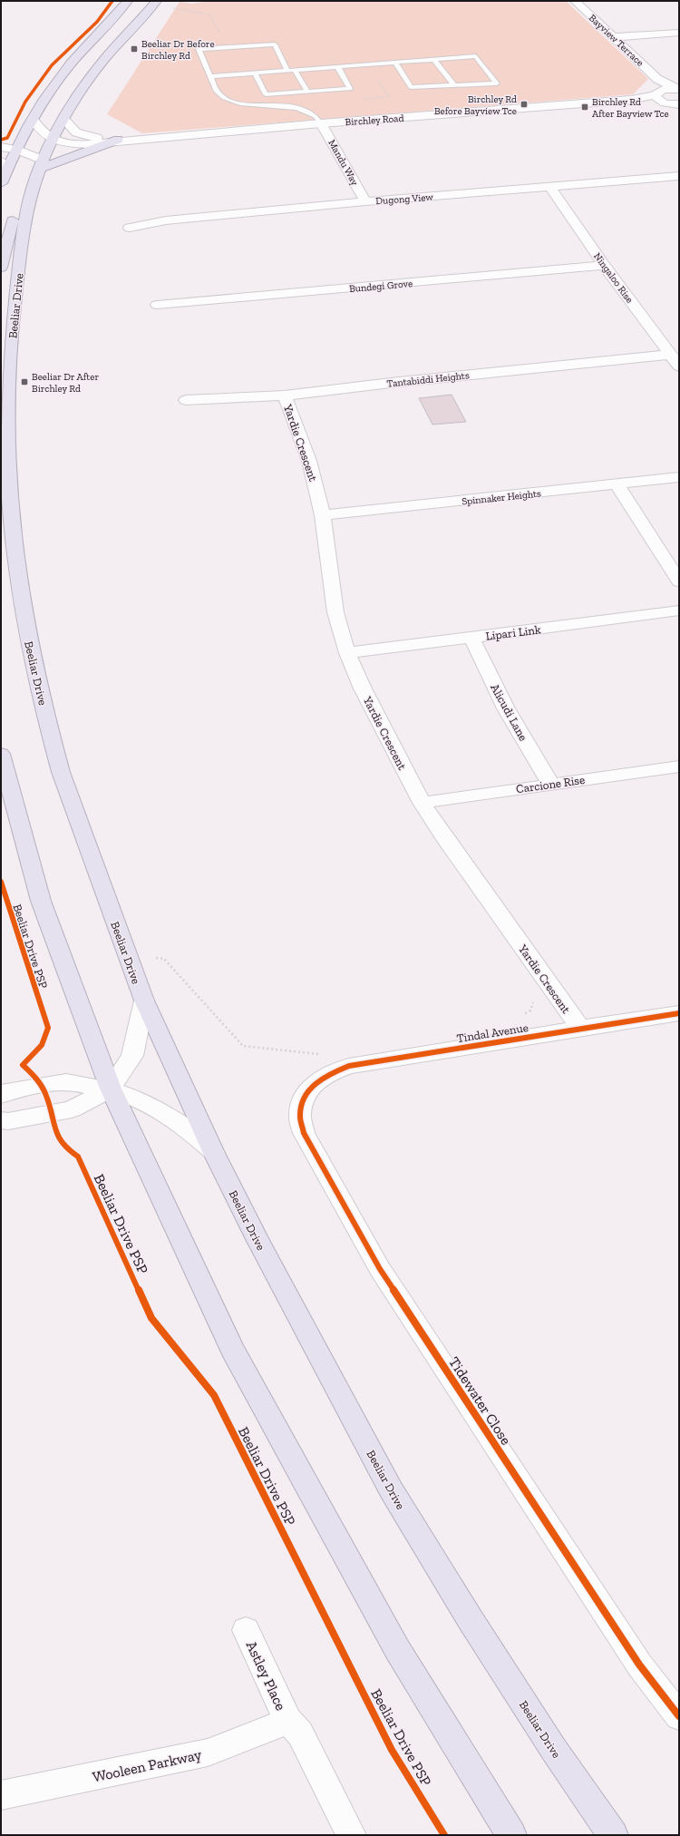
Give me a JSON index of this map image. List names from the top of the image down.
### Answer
{
  "streets": {
    "highway": ["Beeliar Drive"],
    "street": [
      "Bayview Terrace",
      "Birchley Road",
      "Mandu Way",
      "Dugong View",
      "Ningaloo Rise",
      "Bundegi Grove",
      "Tantabiddi Heights",
      "Yardie Crescent",
      "Spinnaker Heights",
      "Lipari Link",
      "Alicudi Lane",
      "Carcione Rise",
      "Tindal Avenue",
      "Tidewater Close",
      "Astley Place",
      "Wooleen Parkway"
    ],
    "cycle path": ["Beeliar Drive PSP"]
  },
  "crossings": [
    ["Bayview Terrace", "Birchley Road"],
    ["Birchley Road", "Mandu Way"],
    ["Birchley Road", "Beeliar Drive"],
    ["Mandu Way", "Dugong View"],
    ["Dugong View", "Ningaloo Rise"],
    ["Ningaloo Rise", "Bundegi Grove"],
    ["Ningaloo Rise", "Tantabiddi Heights"],
    ["Tantabiddi Heights", "Yardie Crescent"],
    ["Yardie Crescent", "Spinnaker Heights"],
    ["Yardie Crescent", "Lipari Link"],
    ["Yardie Crescent", "Carcione Rise"],
    ["Yardie Crescent", "Tindal Avenue"],
    ["Lipari Link", "Alicudi Lane"],
    ["Alicudi Lane", "Carcione Rise"],
    ["Tindal Avenue", "Tidewater Close"],
    ["Astley Place", "Wooleen Parkway"]
  ],
  "places": {
    "transit": [
      "Beeliar Dr Before Birchley Rd",
      "Birchley Rd Before Bayview Tce",
      "Birchley Rd After Bayview Tce",
      "Beeliar Dr After Birchley Rd"
    ]
  }
}
